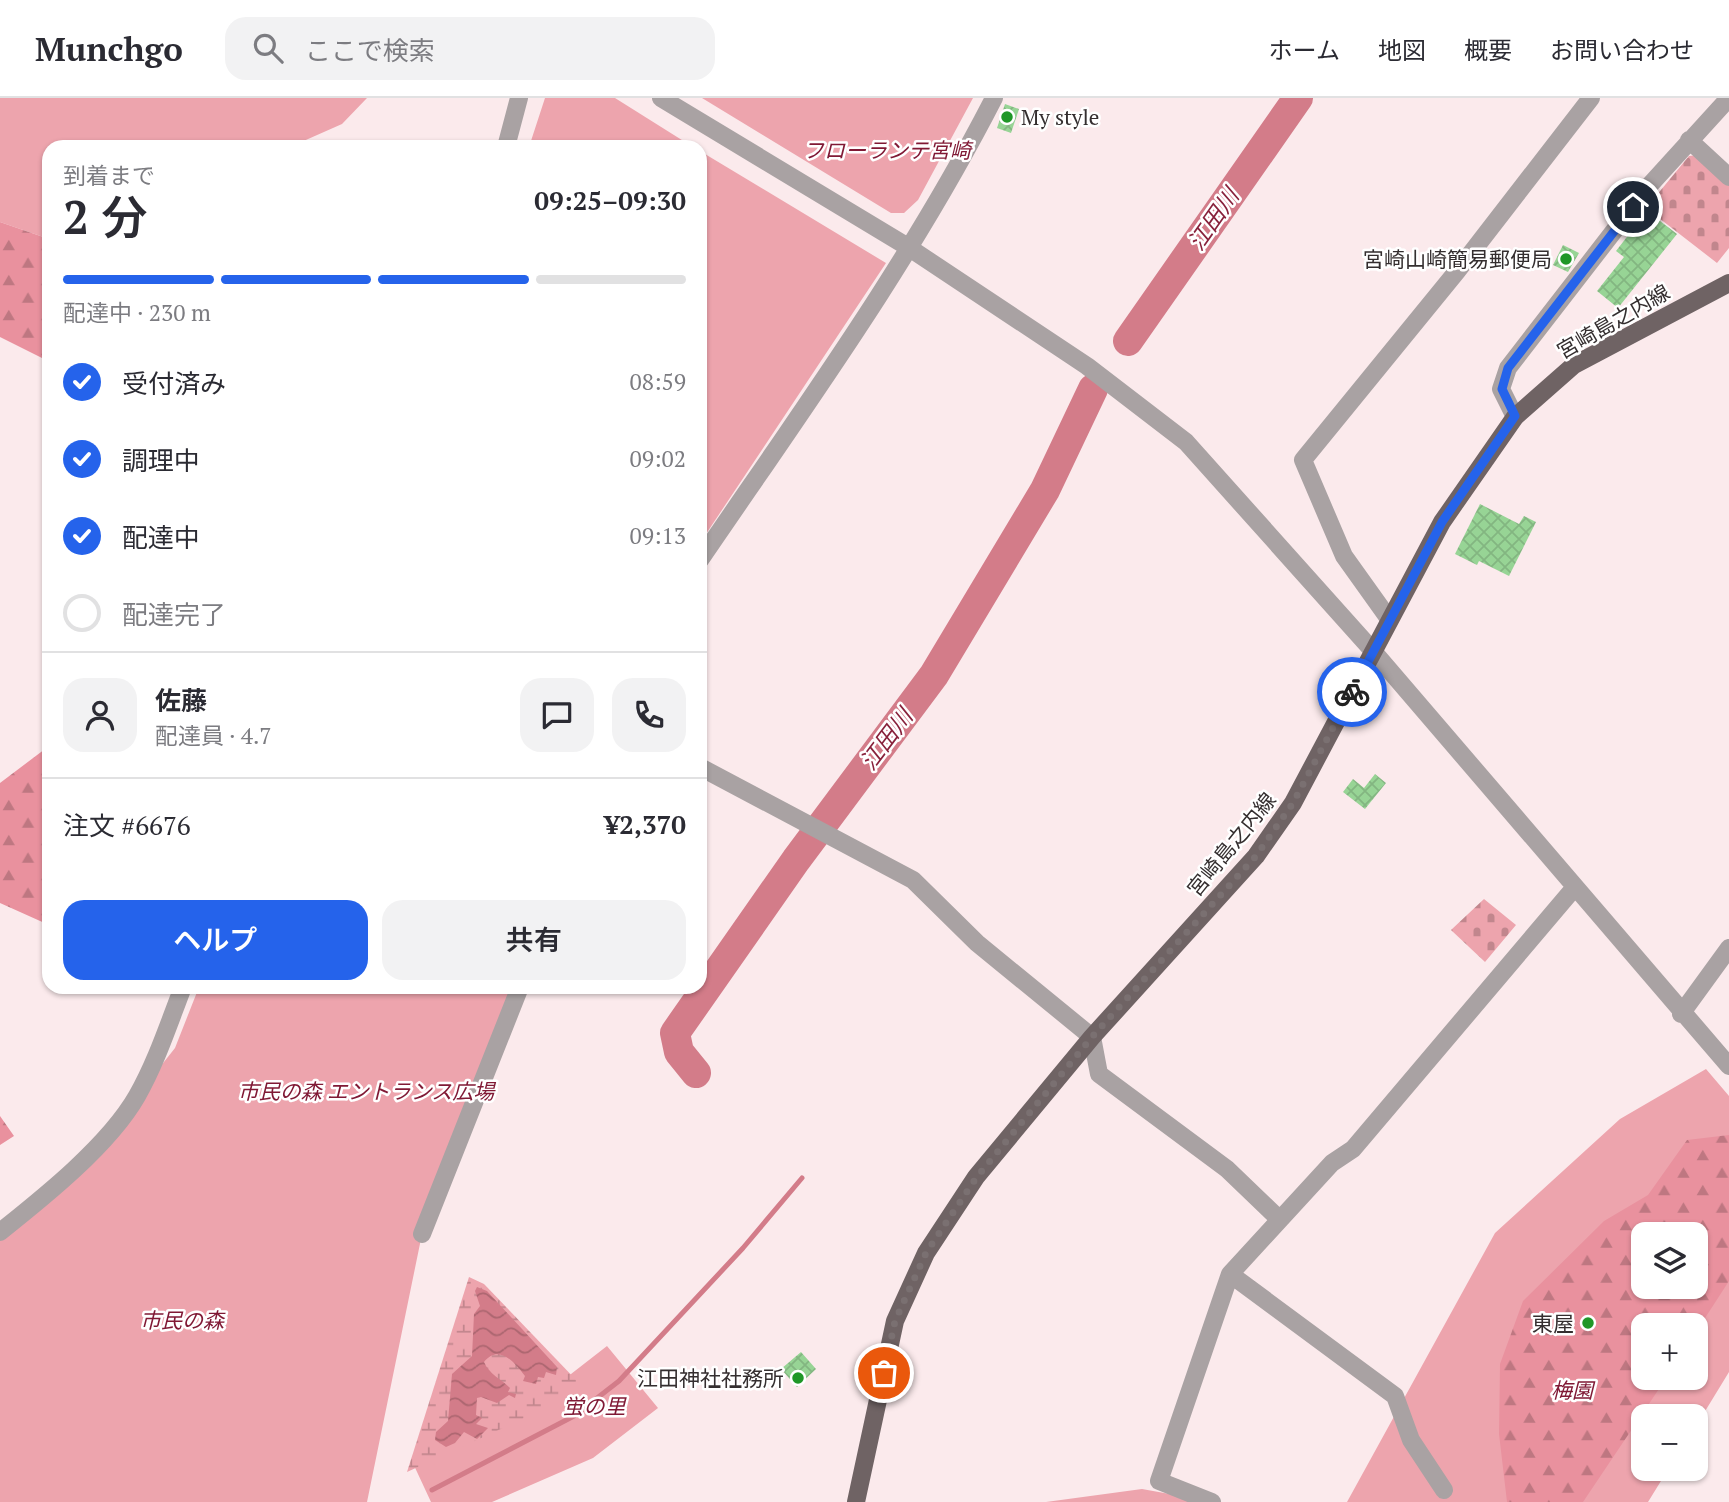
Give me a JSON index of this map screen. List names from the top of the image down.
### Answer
{
  "streets": {
    "main road": ["宮崎島之内線"]
  },
  "water": ["江田川"],
  "parks": [
    "フローランテ宮崎",
    "市民の森 エントランス広場",
    "市民の森",
    "梅園",
    "蛍の里"
  ],
  "places": [
    "My style",
    "宮崎山崎簡易郵便局",
    "東屋",
    "江田神社社務所"
  ],
  "page": {
    "header": "Munchgo",
    "search": "ここで検索",
    "nav": [
      "ホーム",
      "地図",
      "概要",
      "お問い合わせ"
    ],
    "heading": ["2 分", "到着まで", "09:25–09:30"],
    "panel": [
      "佐藤",
      "配達員 · 4.7",
      "注文 #6676",
      "¥2,370"
    ],
    "bar": "配達中 · 230 m",
    "list": [
      ["受付済み", "08:59"],
      ["調理中", "09:02"],
      ["配達中", "09:13"],
      "配達完了"
    ],
    "buttons": ["ヘルプ", "共有"],
    "map_buttons": ["+", "−"]
  }
}
